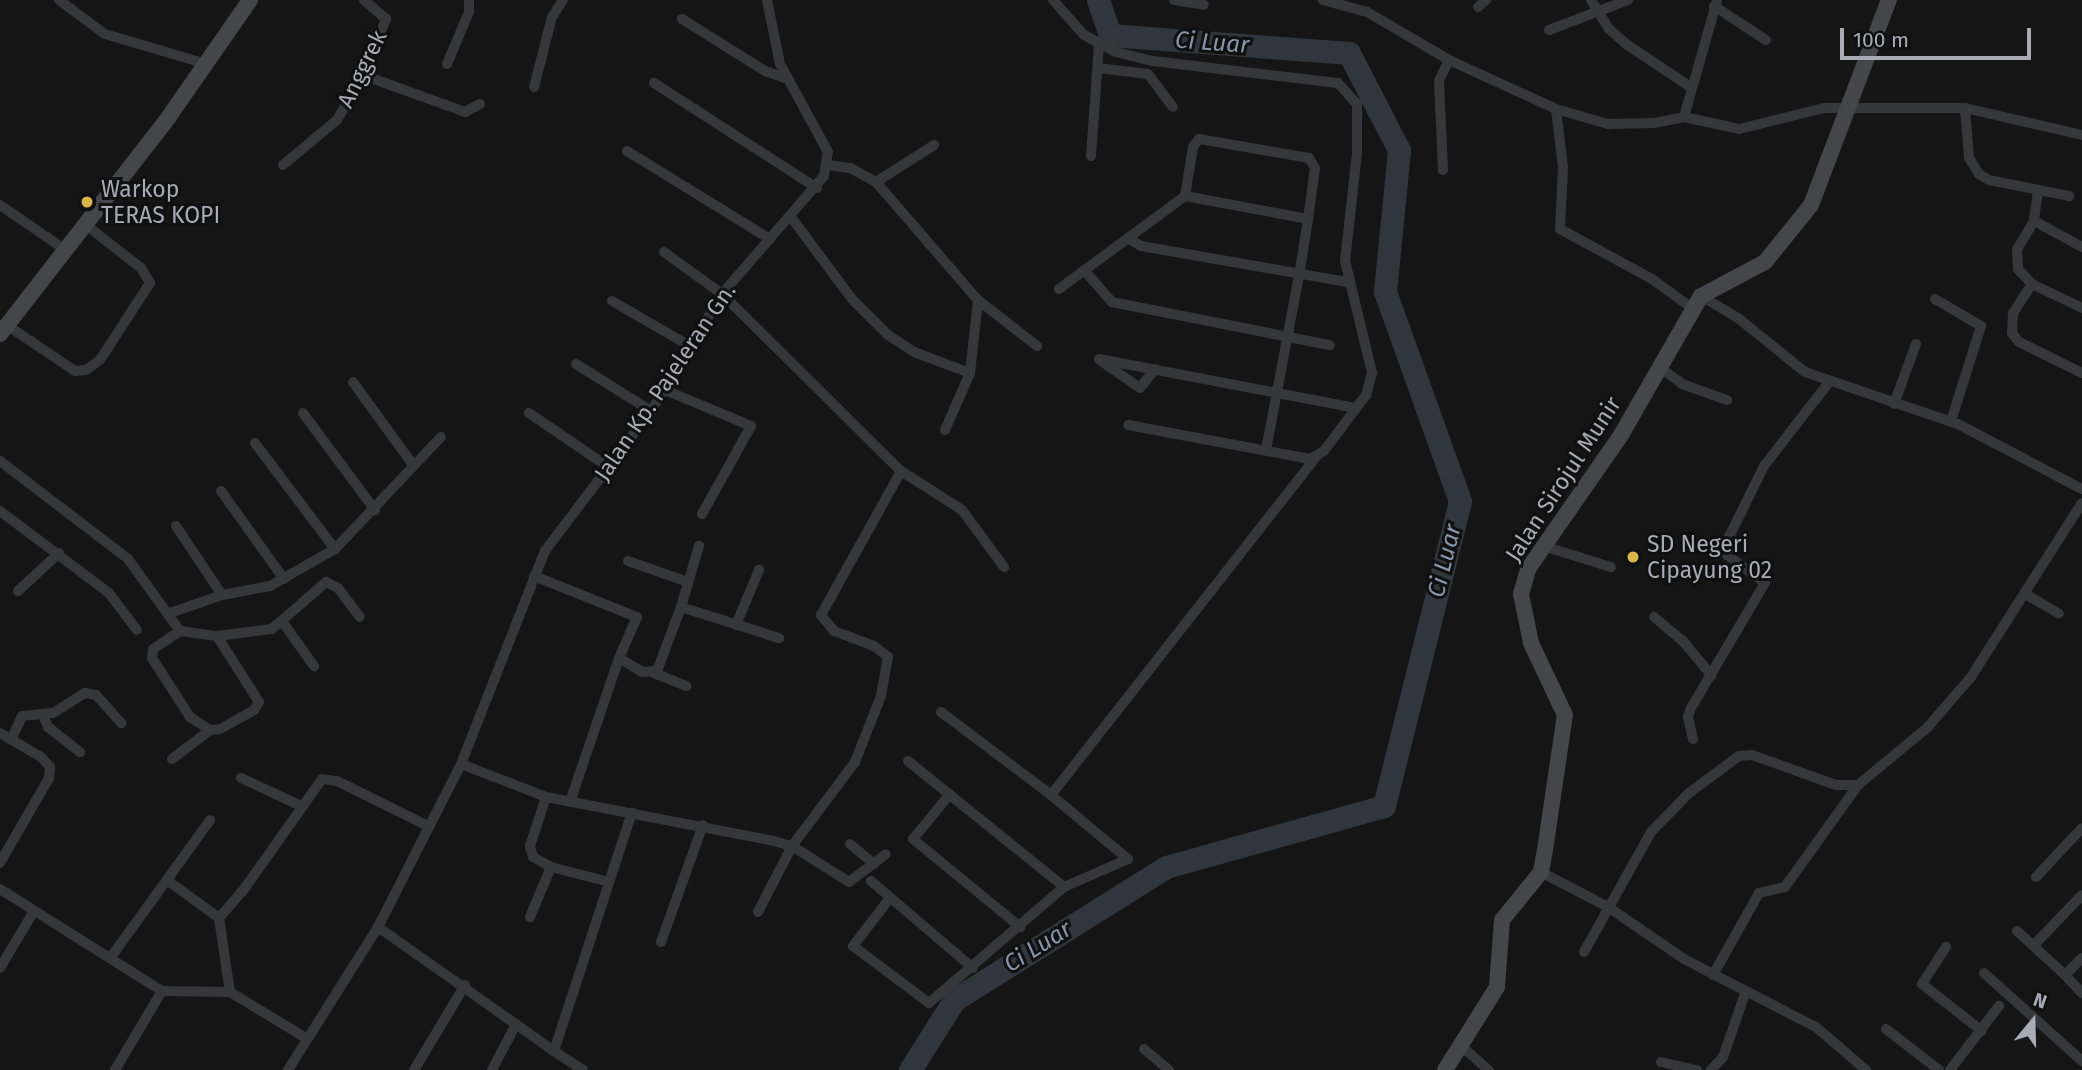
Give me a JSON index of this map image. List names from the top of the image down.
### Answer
{
  "streets": {
    "street": ["Anggrek", "Jalan Kp. Pajeleran Gn.", "Jalan Sirojul Munir"]
  },
  "water": ["Ci Luar"],
  "places": ["Warkop TERAS KOPI", "SD Negeri Cipayung 02"],
  "scale_bar": "100 m",
  "north": "top"
}
